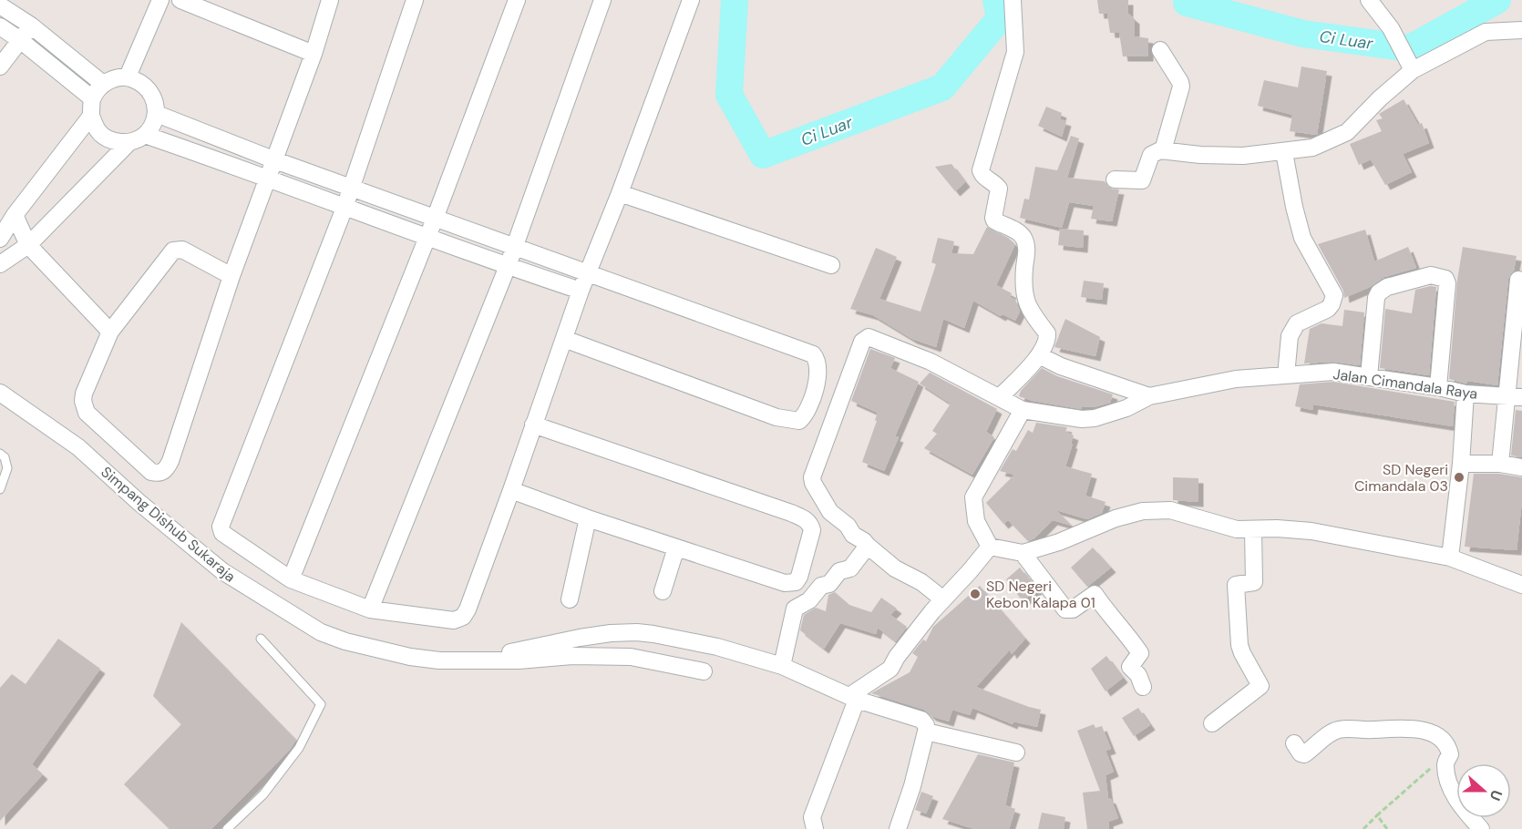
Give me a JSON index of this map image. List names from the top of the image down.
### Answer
{
  "streets": {
    "street": ["Jalan Cimandala Raya", "Simpang Dishub Sukaraja"]
  },
  "water": ["Ci Luar"],
  "places": ["SD Negeri Cimandala 03", "SD Negeri Kebon Kalapa 01"],
  "north": "right"
}
